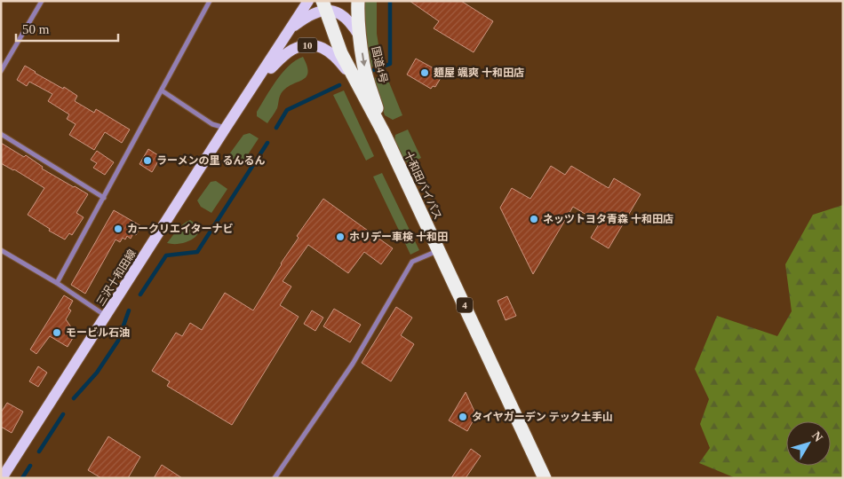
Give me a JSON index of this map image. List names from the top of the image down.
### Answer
{
  "streets": {
    "highway": ["国道4号", "十和田バイパス", "4"],
    "main road": ["10", "三沢十和田線"]
  },
  "crossings": [
    ["10", "十和田バイパス"],
    ["10", "三沢十和田線"],
    ["国道4号", "十和田バイパス"]
  ],
  "one_way": ["国道4号"],
  "places": [
    "麺屋 颯爽 十和田店",
    "ラーメンの里 るんるん",
    "ネッツトヨタ青森 十和田店",
    "カークリエイターナビ",
    "ホリデー車検 十和田",
    "モービル石油",
    "タイヤガーデン テック土手山"
  ],
  "scale_bar": "50 m",
  "north": "top right"
}
